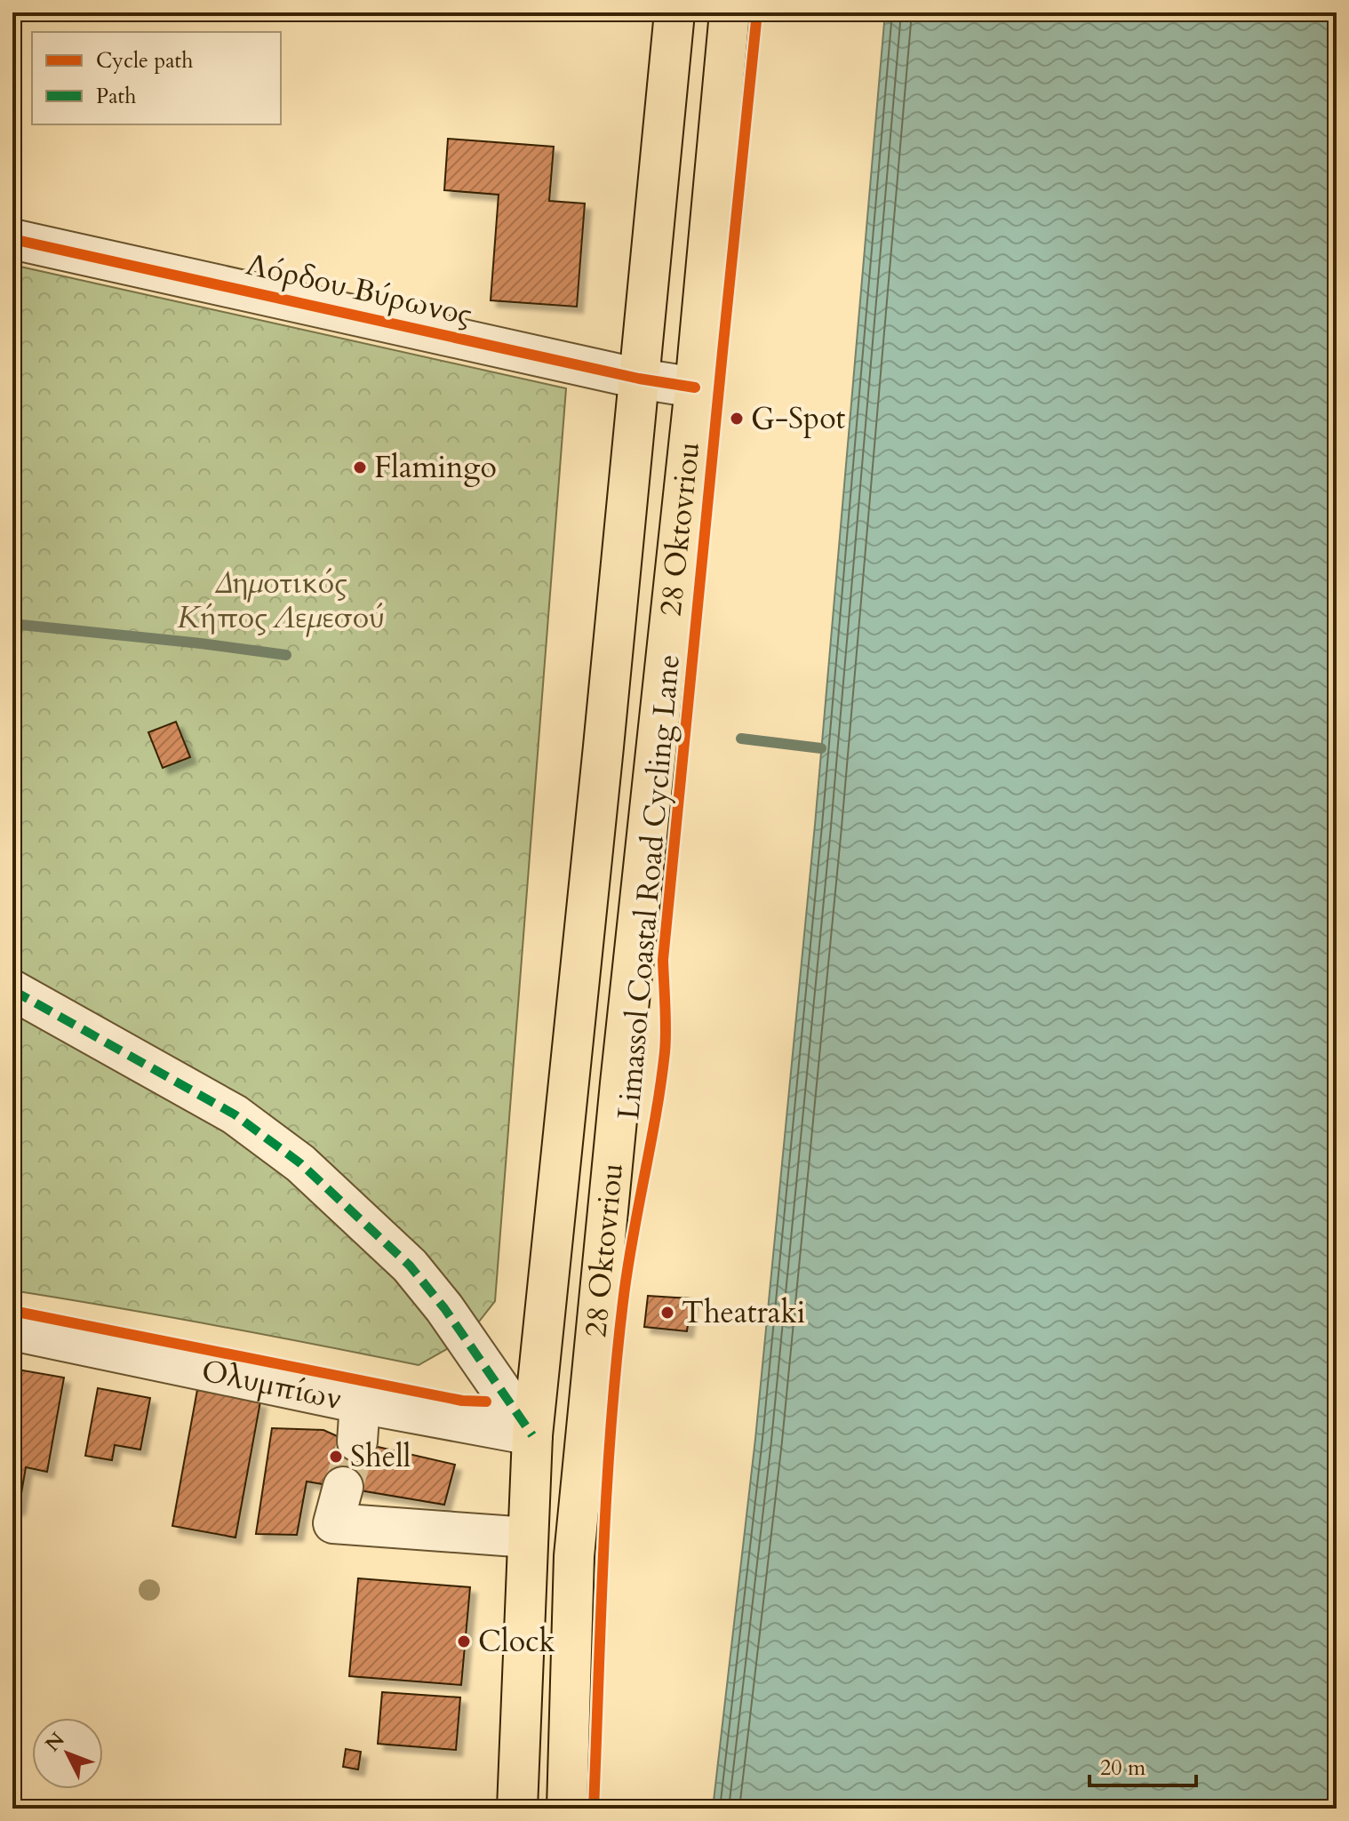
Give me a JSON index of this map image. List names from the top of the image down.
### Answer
{
  "streets": {
    "main road": ["28 Oktovriou"],
    "street": ["Λόρδου Βύρωνος", "Ολυμπίων"],
    "cycle path": ["Limassol Coastal Road Cycling Lane"]
  },
  "crossings": [
    ["Λόρδου Βύρωνος", "28 Oktovriou"],
    ["28 Oktovriou", "Ολυμπίων"]
  ],
  "parks": ["Δημοτικός Κήπος Λεμεσού"],
  "places": [
    "G-Spot",
    "Flamingo",
    "Theatraki",
    "Shell",
    "Clock"
  ],
  "legend": ["Cycle path", "Path"],
  "scale_bar": "20 m",
  "north": "top left"
}
